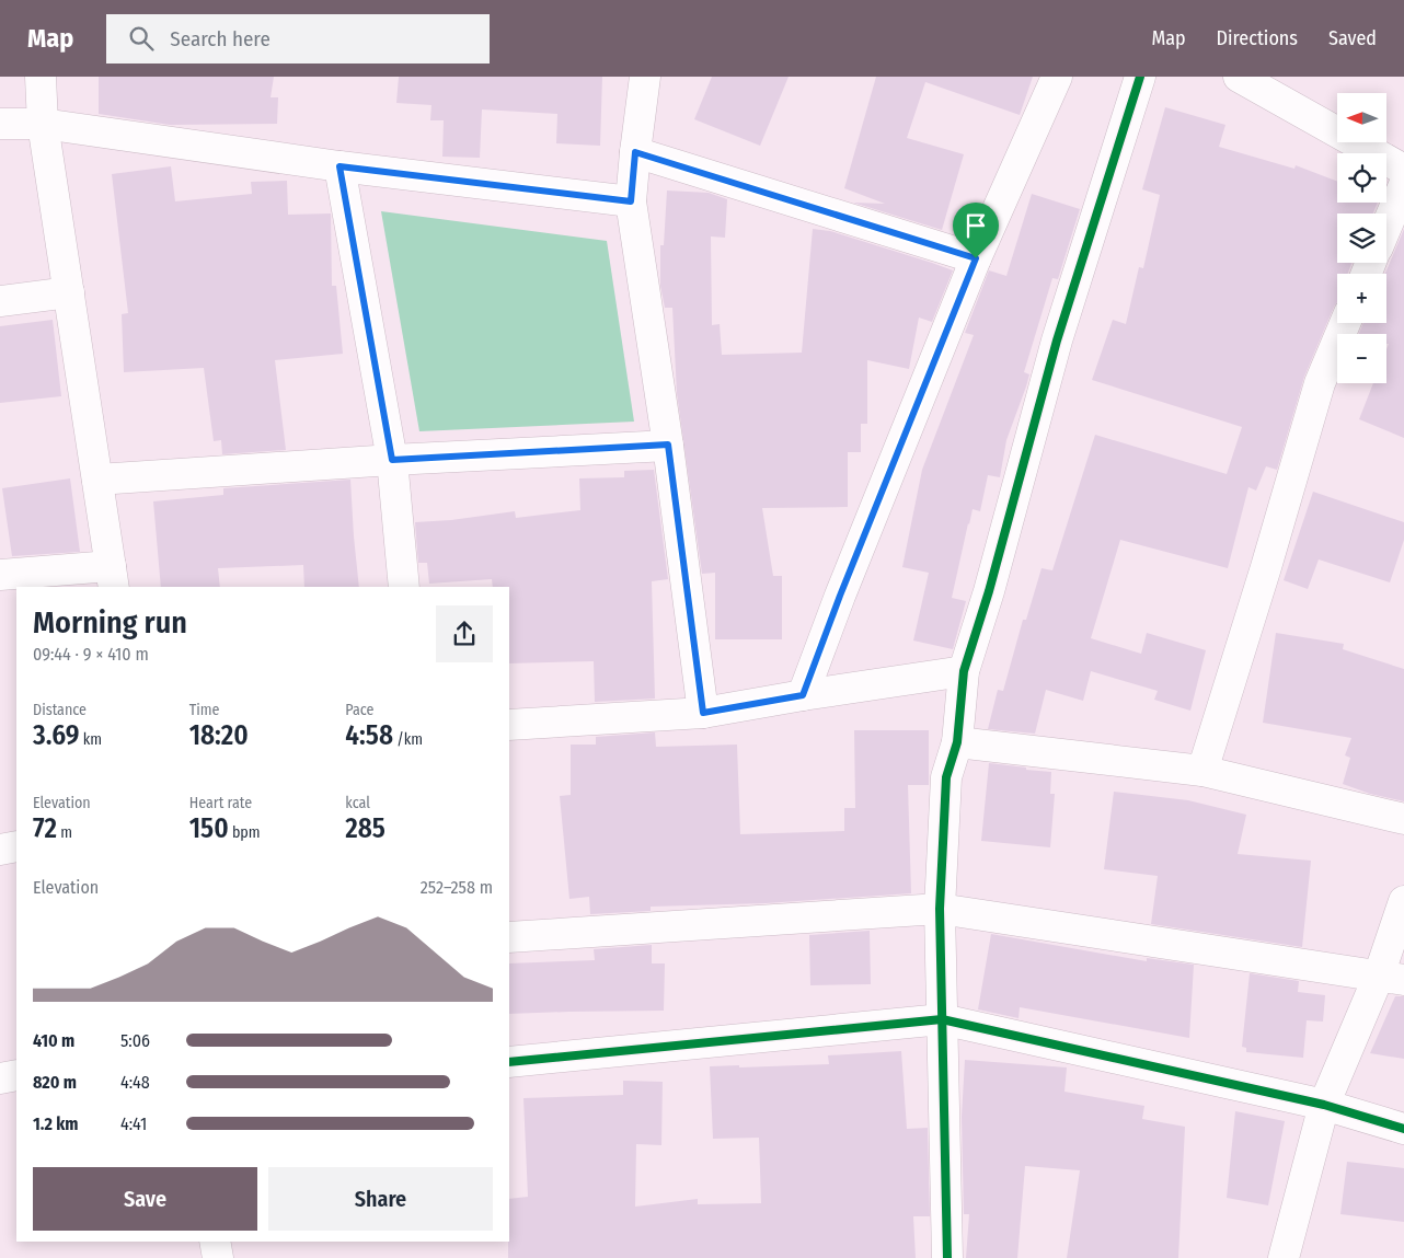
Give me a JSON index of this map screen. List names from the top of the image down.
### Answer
{
  "north": "left",
  "page": {
    "header": "Map",
    "search": "Search here",
    "nav": ["Map", "Directions", "Saved"],
    "map_buttons": ["+", "−"],
    "heading": ["Morning run", "09:44 · 9 × 410 m"],
    "stats": [
      ["Distance", "3.69 km"],
      ["Time", "18:20"],
      ["Pace", "4:58 /km"],
      ["Elevation", "72 m"],
      ["Heart rate", "150 bpm"],
      ["kcal", "285"]
    ],
    "chart": ["Elevation", "252–258 m"],
    "list": [
      {
        "name": "410 m",
        "note": "5:06"
      },
      {
        "name": "820 m",
        "note": "4:48"
      },
      {
        "name": "1.2 km",
        "note": "4:41"
      }
    ],
    "buttons": ["Save", "Share"]
  }
}
